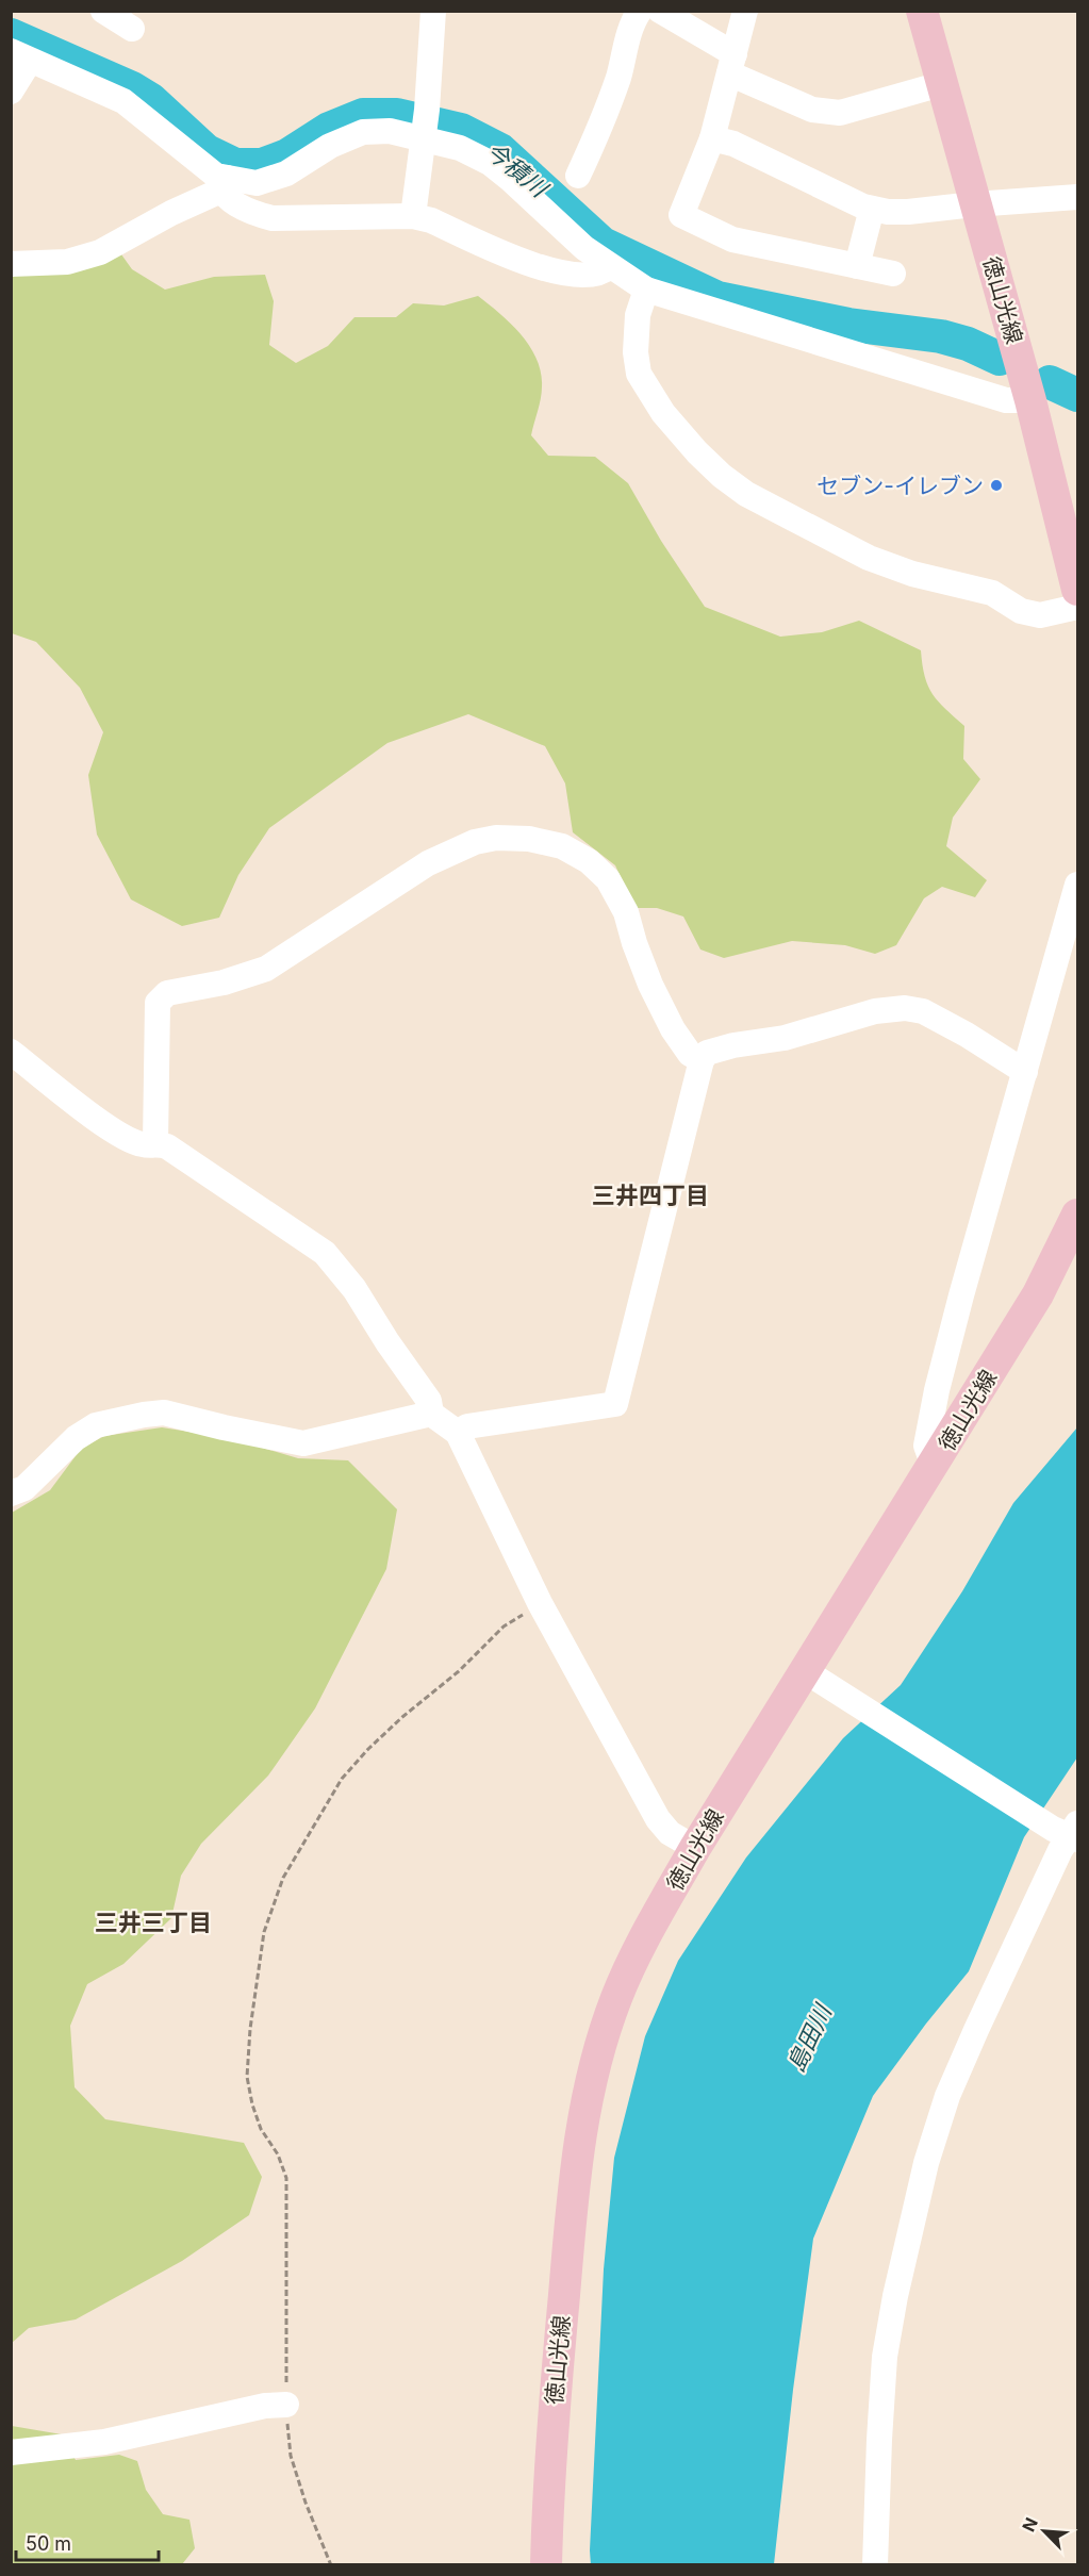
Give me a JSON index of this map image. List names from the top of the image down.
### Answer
{
  "streets": {
    "main road": ["徳山光線"]
  },
  "districts": ["三井四丁目", "三井三丁目"],
  "water": ["今積川", "島田川"],
  "places": ["セブン-イレブン"],
  "scale_bar": "50 m",
  "north": "top left"
}
